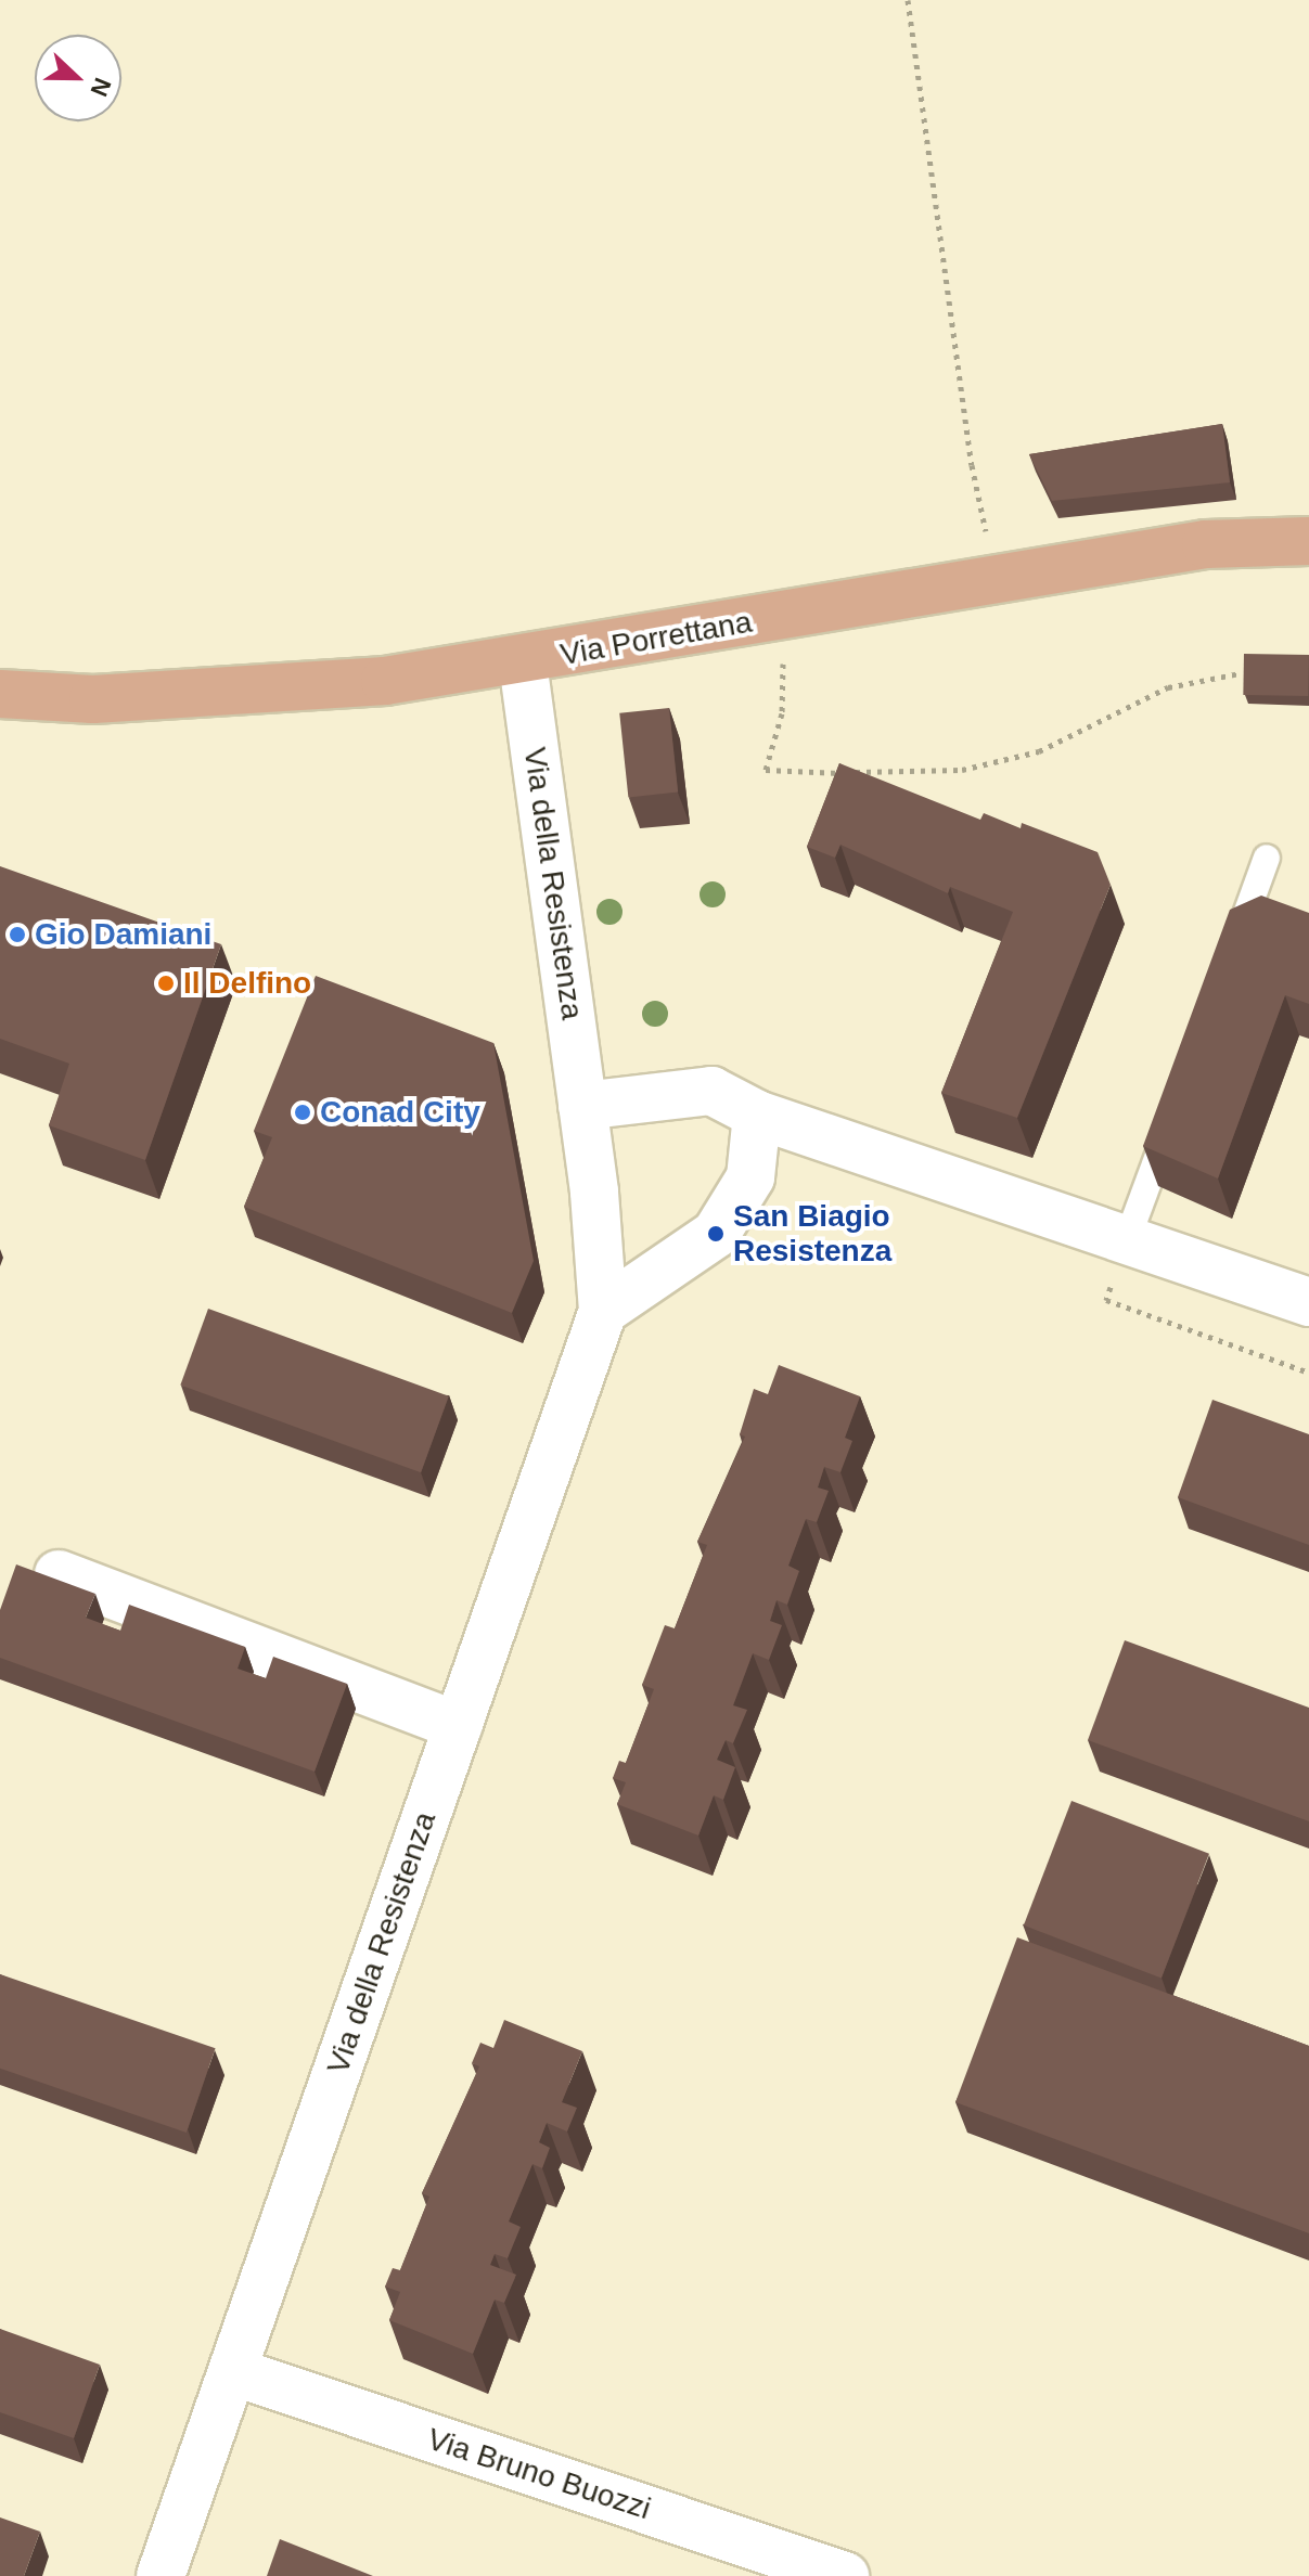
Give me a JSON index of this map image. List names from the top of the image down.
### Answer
{
  "streets": {
    "main road": ["Via Porrettana"],
    "street": ["Via della Resistenza", "Via Bruno Buozzi"]
  },
  "crossings": [
    ["Via Porrettana", "Via della Resistenza"],
    ["Via della Resistenza", "Via Bruno Buozzi"]
  ],
  "places": [
    "Gio Damiani",
    "Il Delfino",
    "Conad City",
    "San Biagio Resistenza"
  ],
  "north": "right"
}
